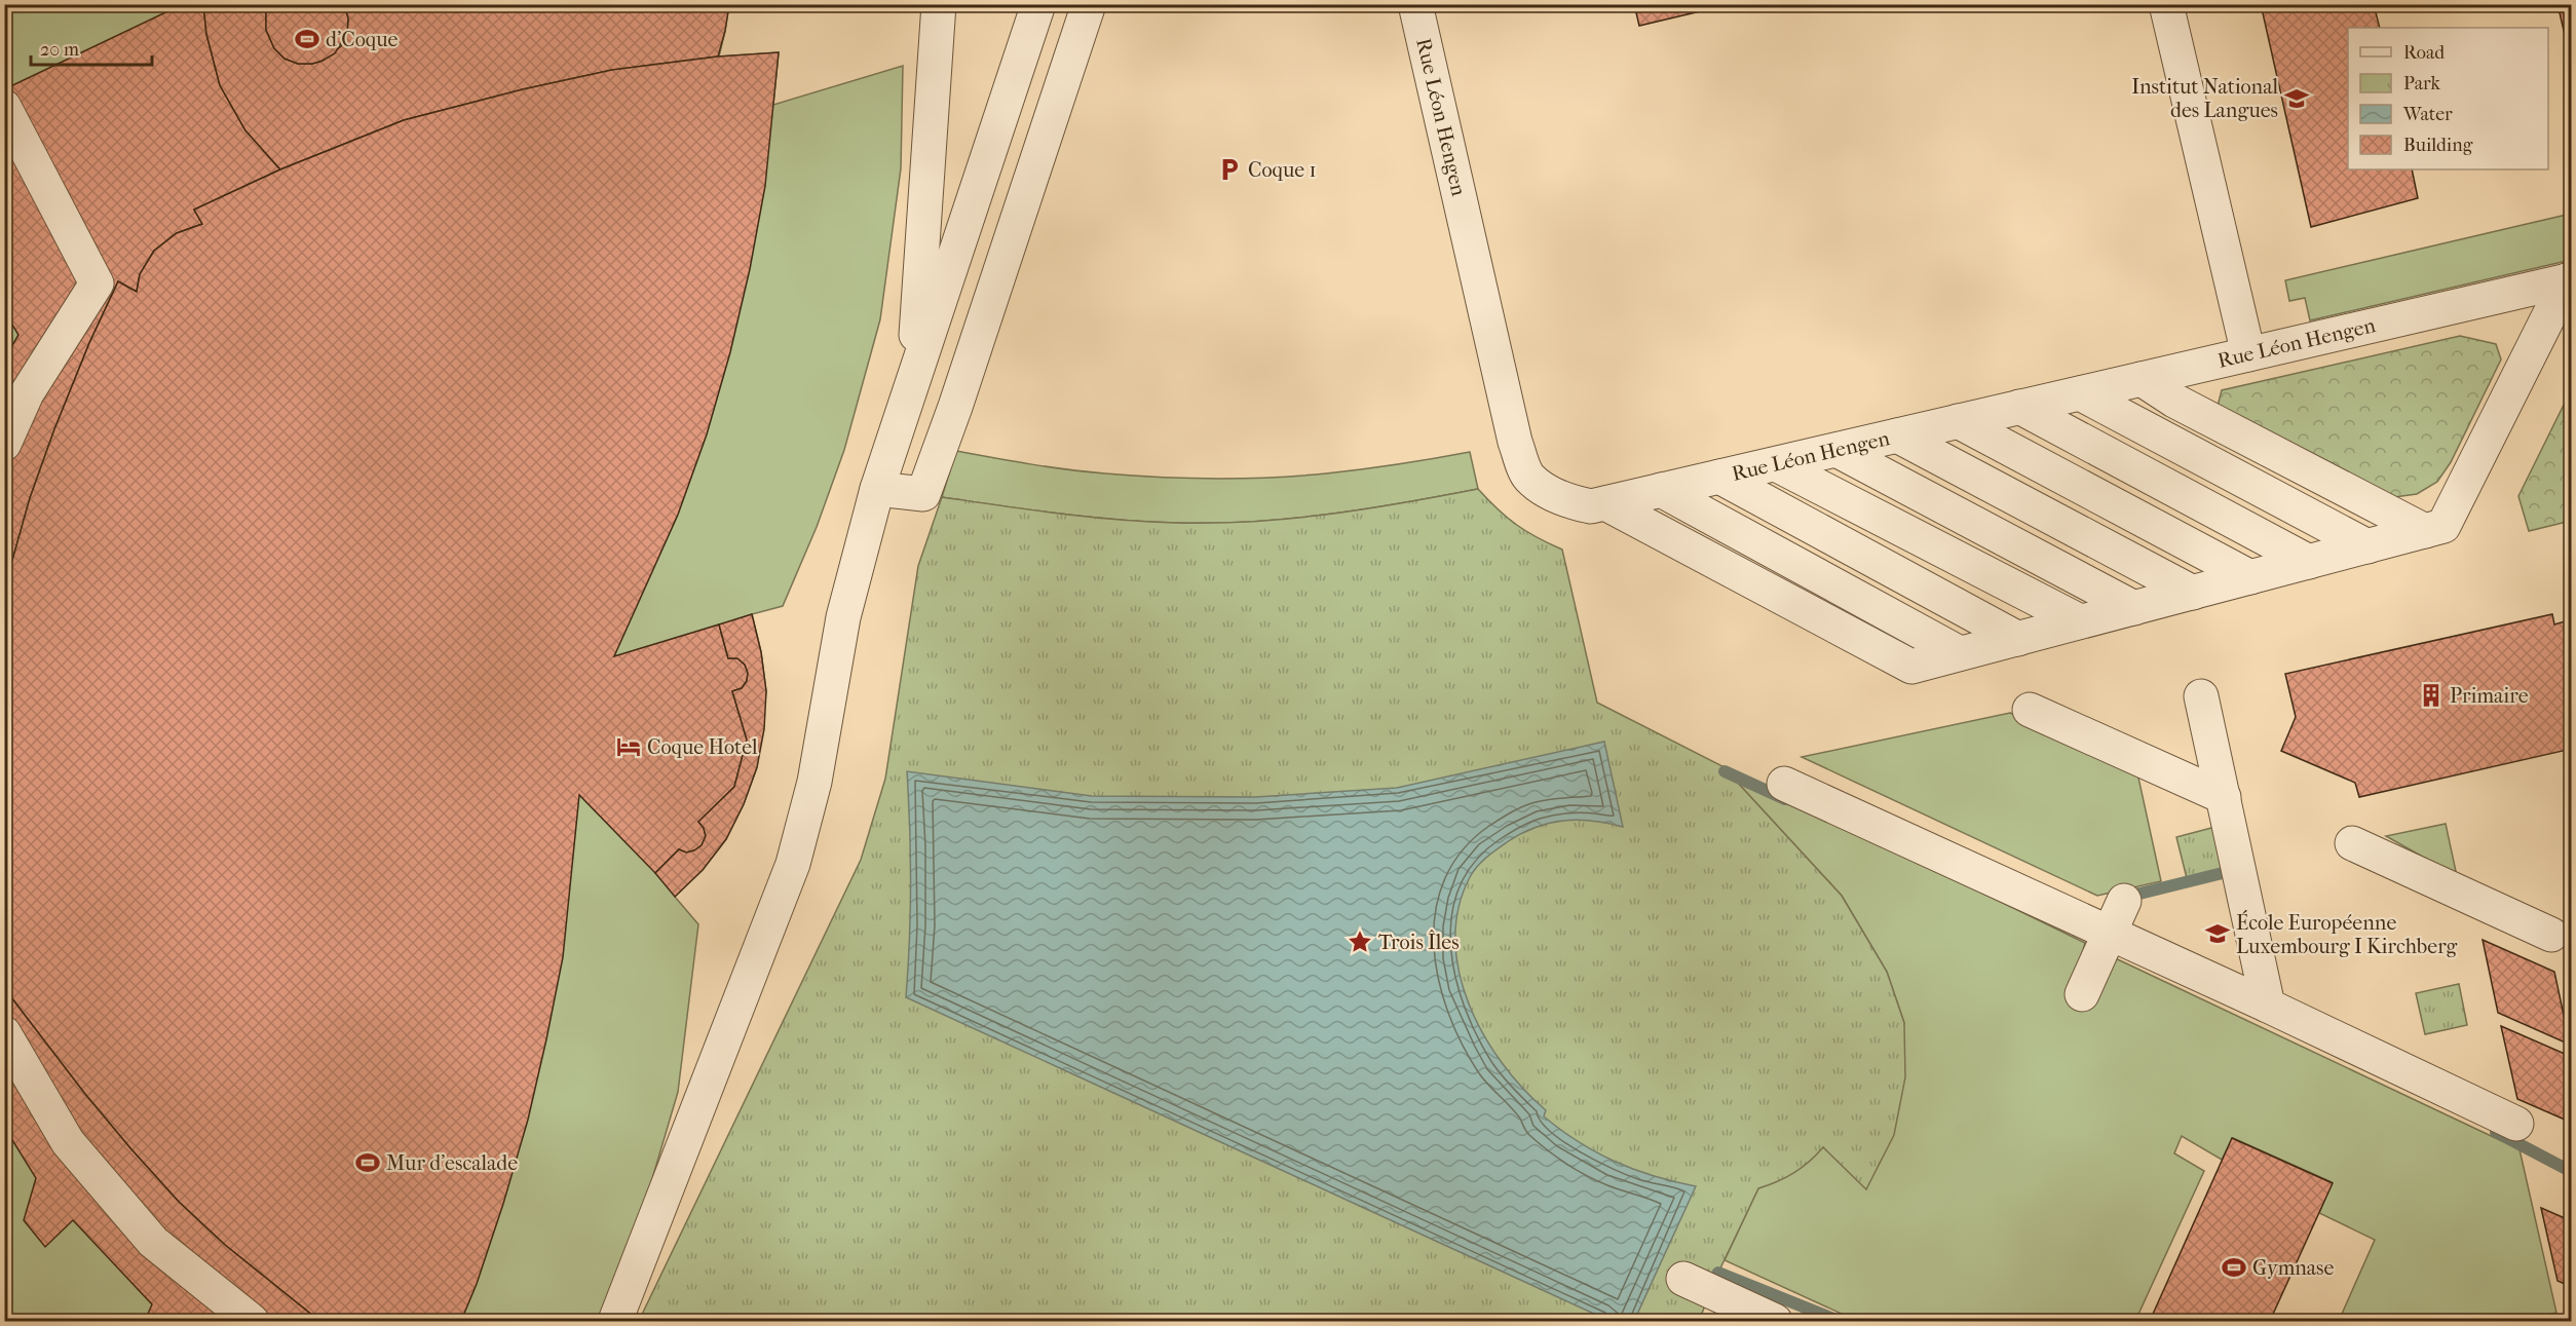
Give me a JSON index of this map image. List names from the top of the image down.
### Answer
{
  "streets": {
    "street": ["Rue Léon Hengen"]
  },
  "places": {
    "sports": ["d'Coque", "Mur d'escalade", "Gymnase"],
    "school or university": ["Institut National des Langues", "École Européenne Luxembourg I Kirchberg"],
    "parking": ["Coque 1"],
    "building": ["Primaire"],
    "hotel": ["Coque Hotel"],
    "place": ["Trois Îles"]
  },
  "legend": [
    "Road",
    "Park",
    "Water",
    "Building"
  ],
  "scale_bar": "20 m"
}
